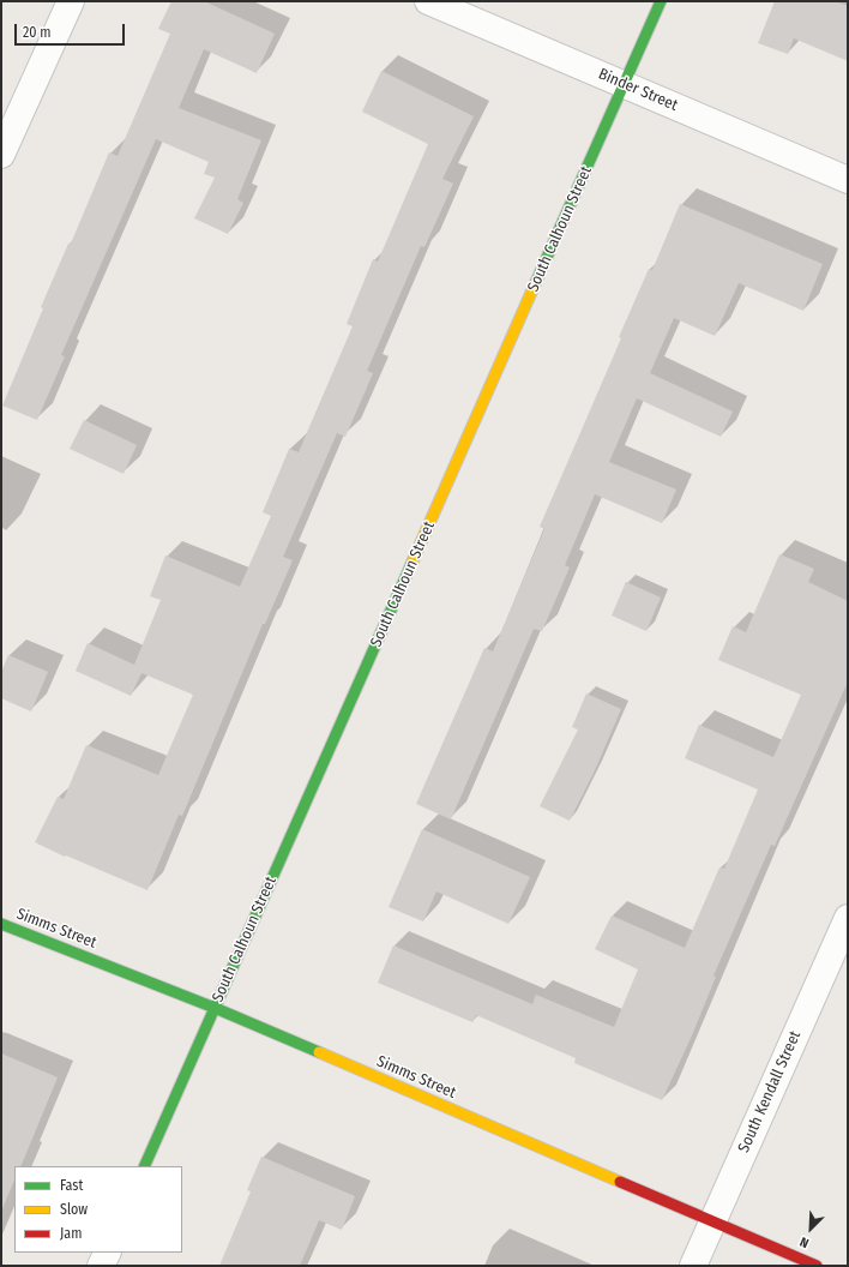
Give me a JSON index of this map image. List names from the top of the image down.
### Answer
{
  "streets": {
    "street": [
      "Binder Street",
      "South Calhoun Street",
      "Simms Street",
      "South Kendall Street"
    ]
  },
  "crossings": [
    ["Binder Street", "South Calhoun Street"],
    ["South Calhoun Street", "Simms Street"],
    ["Simms Street", "South Kendall Street"]
  ],
  "legend": ["Fast", "Slow", "Jam"],
  "scale_bar": "20 m",
  "north": "bottom left"
}
